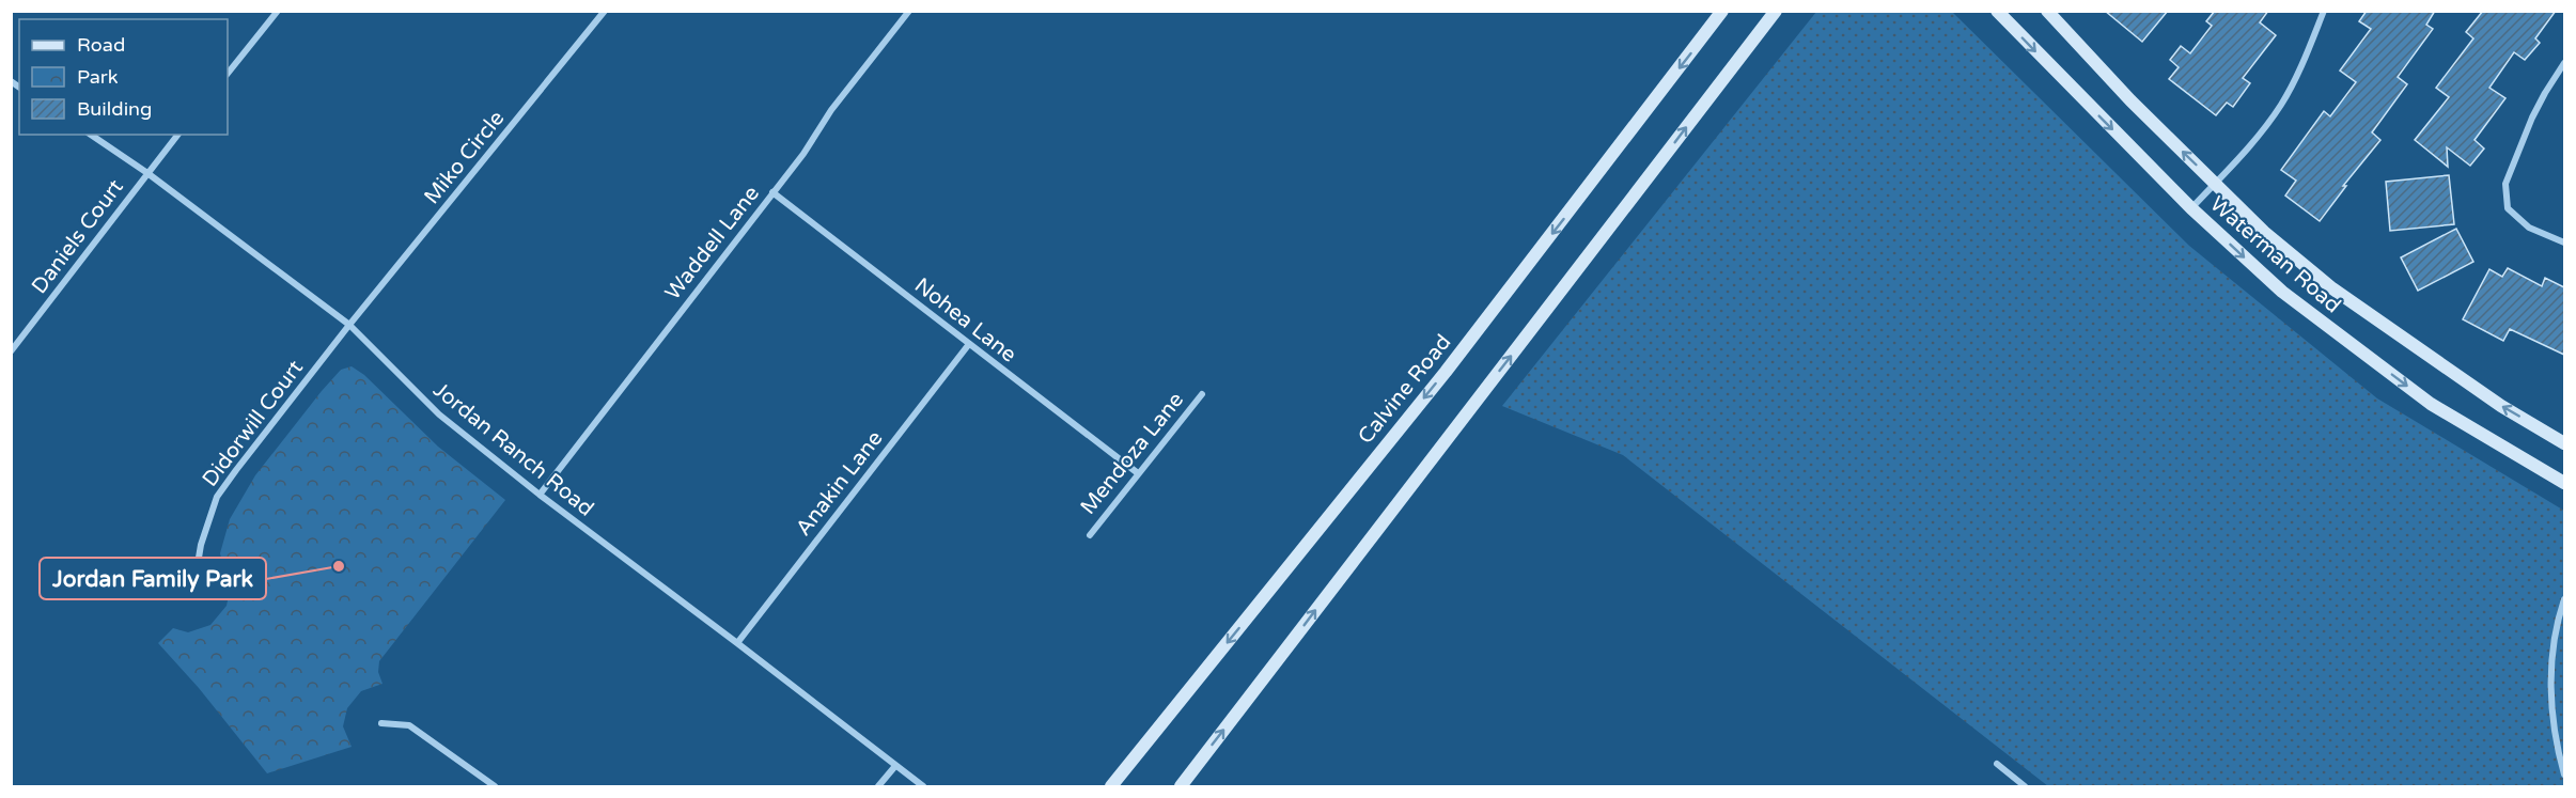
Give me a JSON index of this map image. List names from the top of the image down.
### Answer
{
  "streets": {
    "main road": ["Waterman Road", "Calvine Road"],
    "street": [
      "Miko Circle",
      "Daniels Court",
      "Waddell Lane",
      "Nohea Lane",
      "Didorwill Court",
      "Jordan Ranch Road",
      "Mendoza Lane",
      "Anakin Lane"
    ]
  },
  "crossings": [
    ["Miko Circle", "Didorwill Court"],
    ["Miko Circle", "Jordan Ranch Road"],
    ["Daniels Court", "Jordan Ranch Road"],
    ["Waddell Lane", "Nohea Lane"],
    ["Waddell Lane", "Jordan Ranch Road"],
    ["Nohea Lane", "Mendoza Lane"],
    ["Nohea Lane", "Anakin Lane"],
    ["Didorwill Court", "Jordan Ranch Road"],
    ["Jordan Ranch Road", "Anakin Lane"]
  ],
  "places": ["Jordan Family Park"],
  "legend": ["Road", "Park", "Building"]
}
